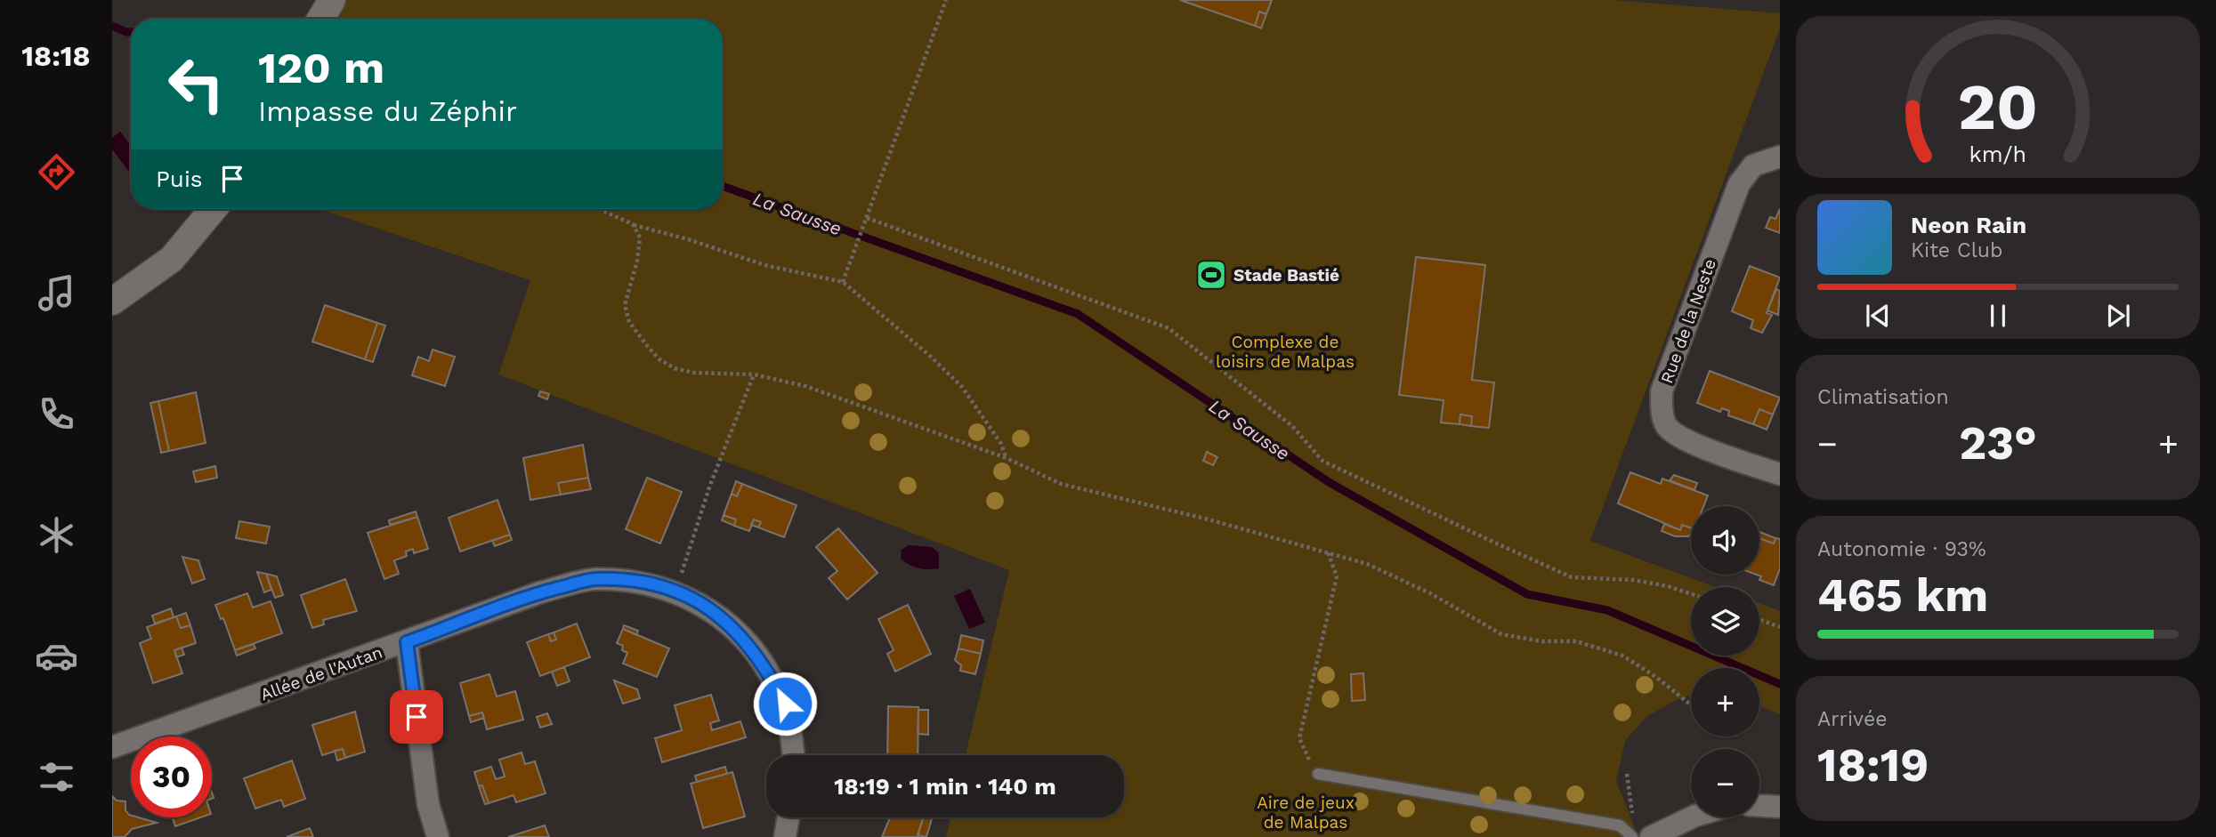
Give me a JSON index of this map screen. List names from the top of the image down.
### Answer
{
  "streets": {
    "street": ["Rue de la Neste", "Allée de l'Autan"]
  },
  "water": ["La Sausse"],
  "parks": ["Complexe de loisirs de Malpas", "Aire de jeux de Malpas"],
  "places": {
    "sports": ["Stade Bastié"]
  },
  "page": {
    "tabs": "18:18",
    "turn": ["120 m", "Impasse du Zéphir"],
    "then": "Puis",
    "song": ["Neon Rain", "Kite Club"],
    "tile": [
      "Climatisation",
      ["Autonomie · 93%", "465 km"],
      ["Arrivée", "18:19"]
    ],
    "heat": ["−", "23°", "+"],
    "map_buttons": ["+", "−"],
    "limit": "30",
    "trip": "18:19 · 1 min · 140 m",
    "gauge": ["20", "km/h"]
  }
}
